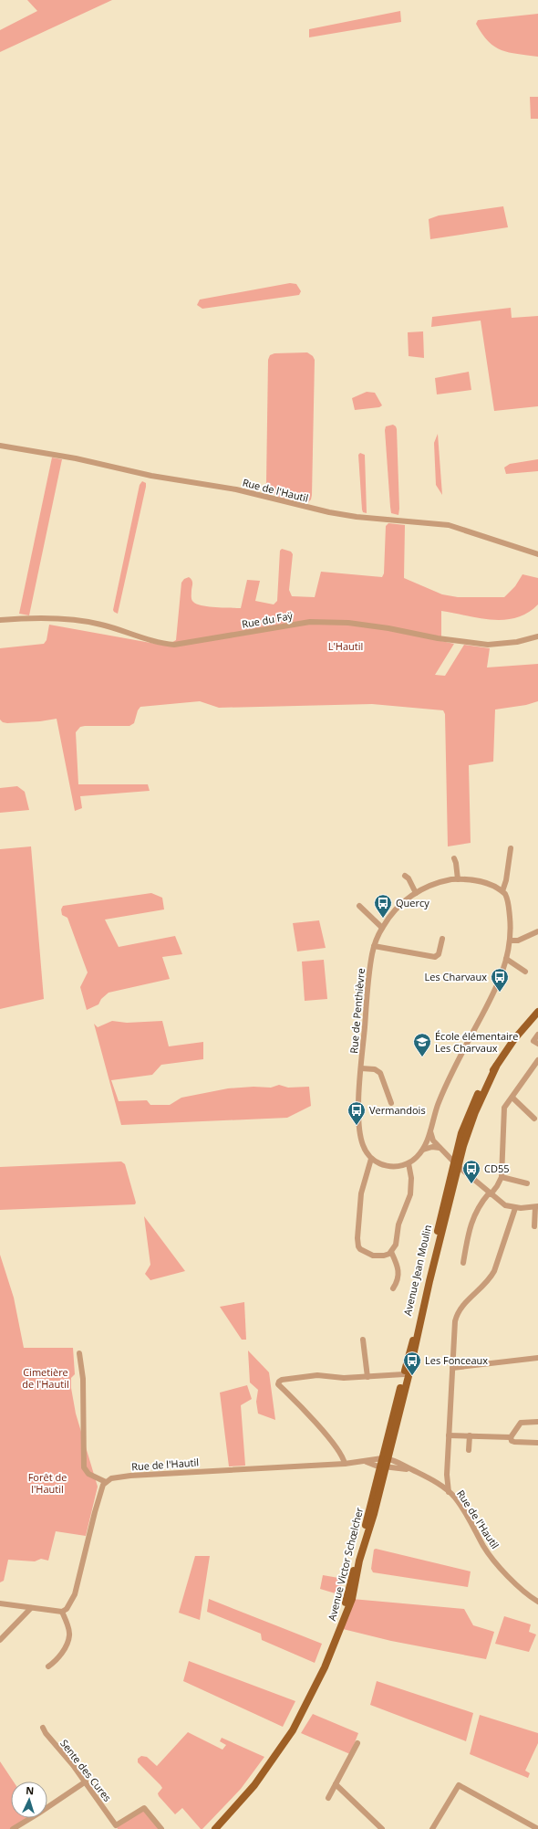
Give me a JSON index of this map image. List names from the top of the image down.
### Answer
{
  "streets": {
    "main road": ["Avenue Jean Moulin", "Avenue Victor Schœlcher"],
    "street": [
      "Rue de l'Hautil",
      "Rue du Faÿ",
      "Rue de Penthièvre",
      "Sente des Cures"
    ]
  },
  "crossings": [
    ["Rue de l'Hautil", "Avenue Jean Moulin"],
    ["Rue de l'Hautil", "Avenue Victor Schœlcher"],
    ["Avenue Jean Moulin", "Avenue Victor Schœlcher"]
  ],
  "parks": ["L'Hautil", "Cimetière de l'Hautil", "Forêt de l'Hautil"],
  "places": {
    "bus stop": [
      "Quercy",
      "Les Charvaux",
      "Vermandois",
      "CD55",
      "Les Fonceaux"
    ],
    "school or university": ["École élémentaire Les Charvaux"]
  },
  "north": "top"
}
